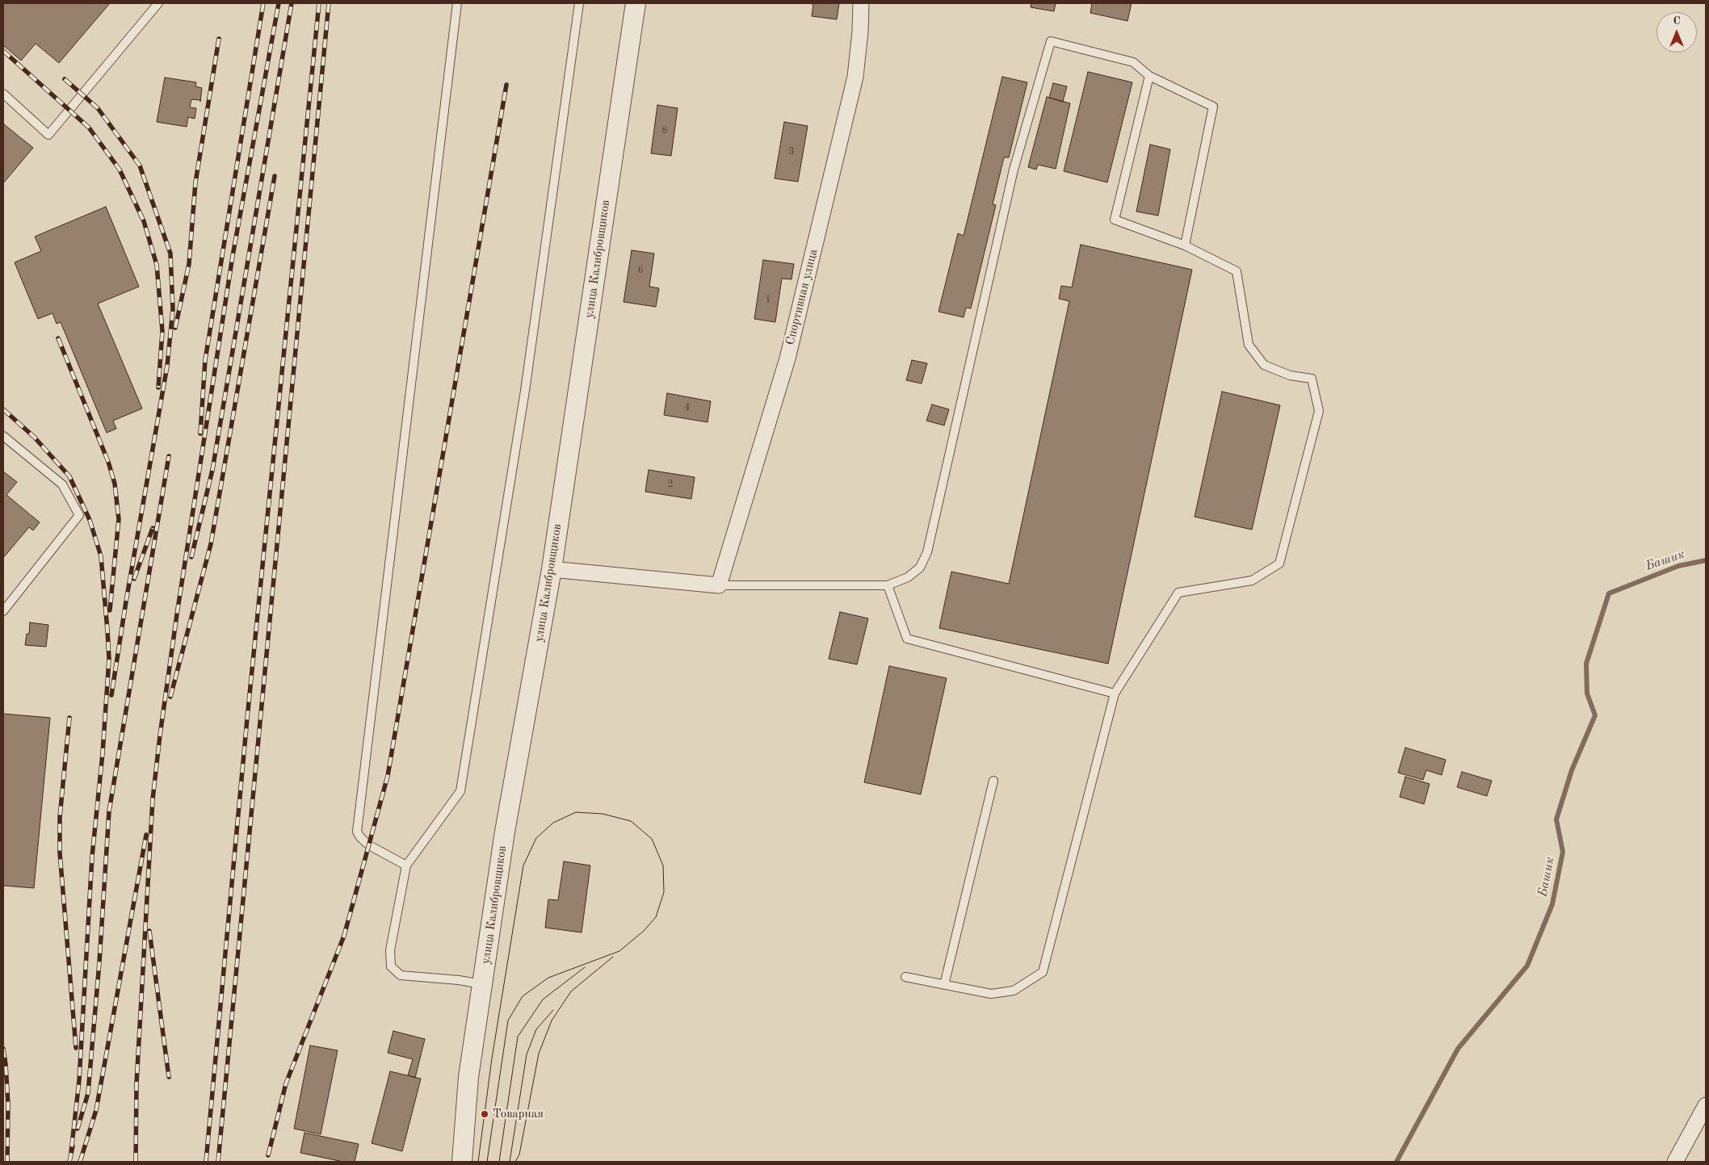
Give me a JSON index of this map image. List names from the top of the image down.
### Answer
{
  "streets": {
    "street": ["улица Калибровщиков", "Спортивная улица"]
  },
  "water": ["Башик"],
  "places": ["Товарная"],
  "house_numbers": [
    "8",
    "3",
    "6",
    "1",
    "4",
    "2"
  ],
  "north": "top"
}
